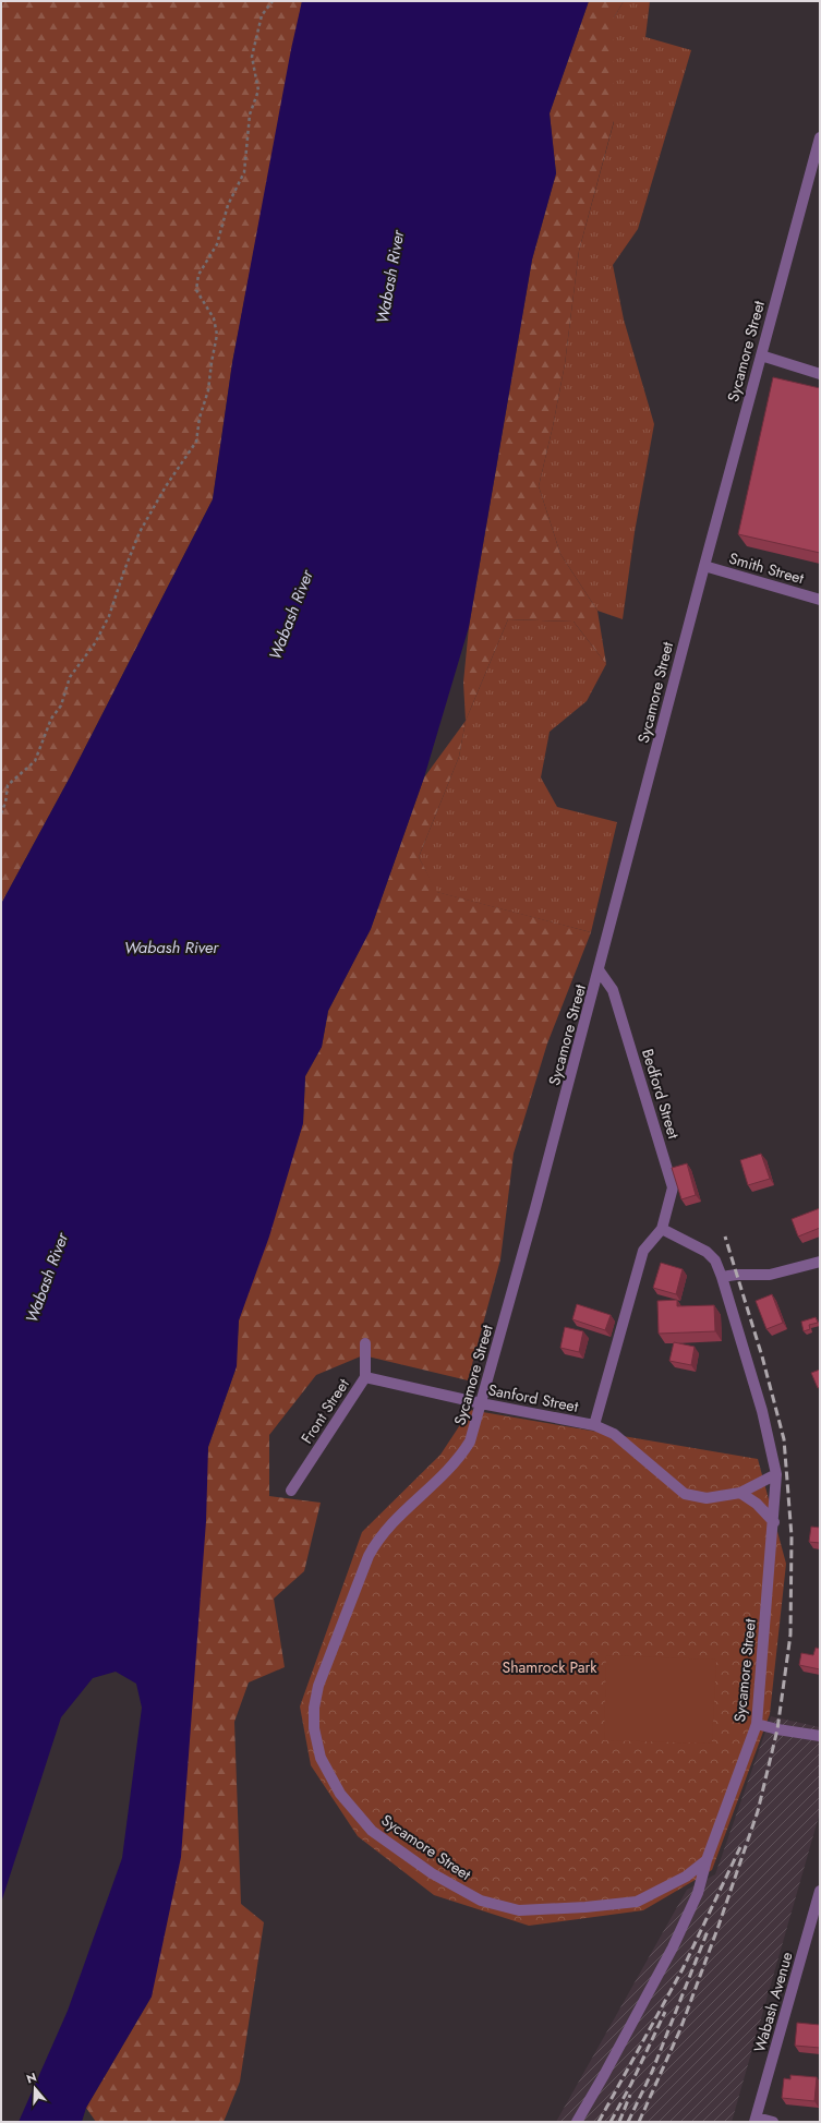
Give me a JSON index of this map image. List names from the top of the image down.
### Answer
{
  "streets": {
    "street": [
      "Sycamore Street",
      "Smith Street",
      "Bedford Street",
      "Sanford Street",
      "Front Street",
      "Wabash Avenue"
    ]
  },
  "crossings": [
    ["Sycamore Street", "Smith Street"],
    ["Sycamore Street", "Bedford Street"],
    ["Sycamore Street", "Sanford Street"],
    ["Bedford Street", "Sanford Street"],
    ["Sanford Street", "Front Street"]
  ],
  "water": ["Wabash River"],
  "parks": ["Shamrock Park"],
  "north": "top"
}
